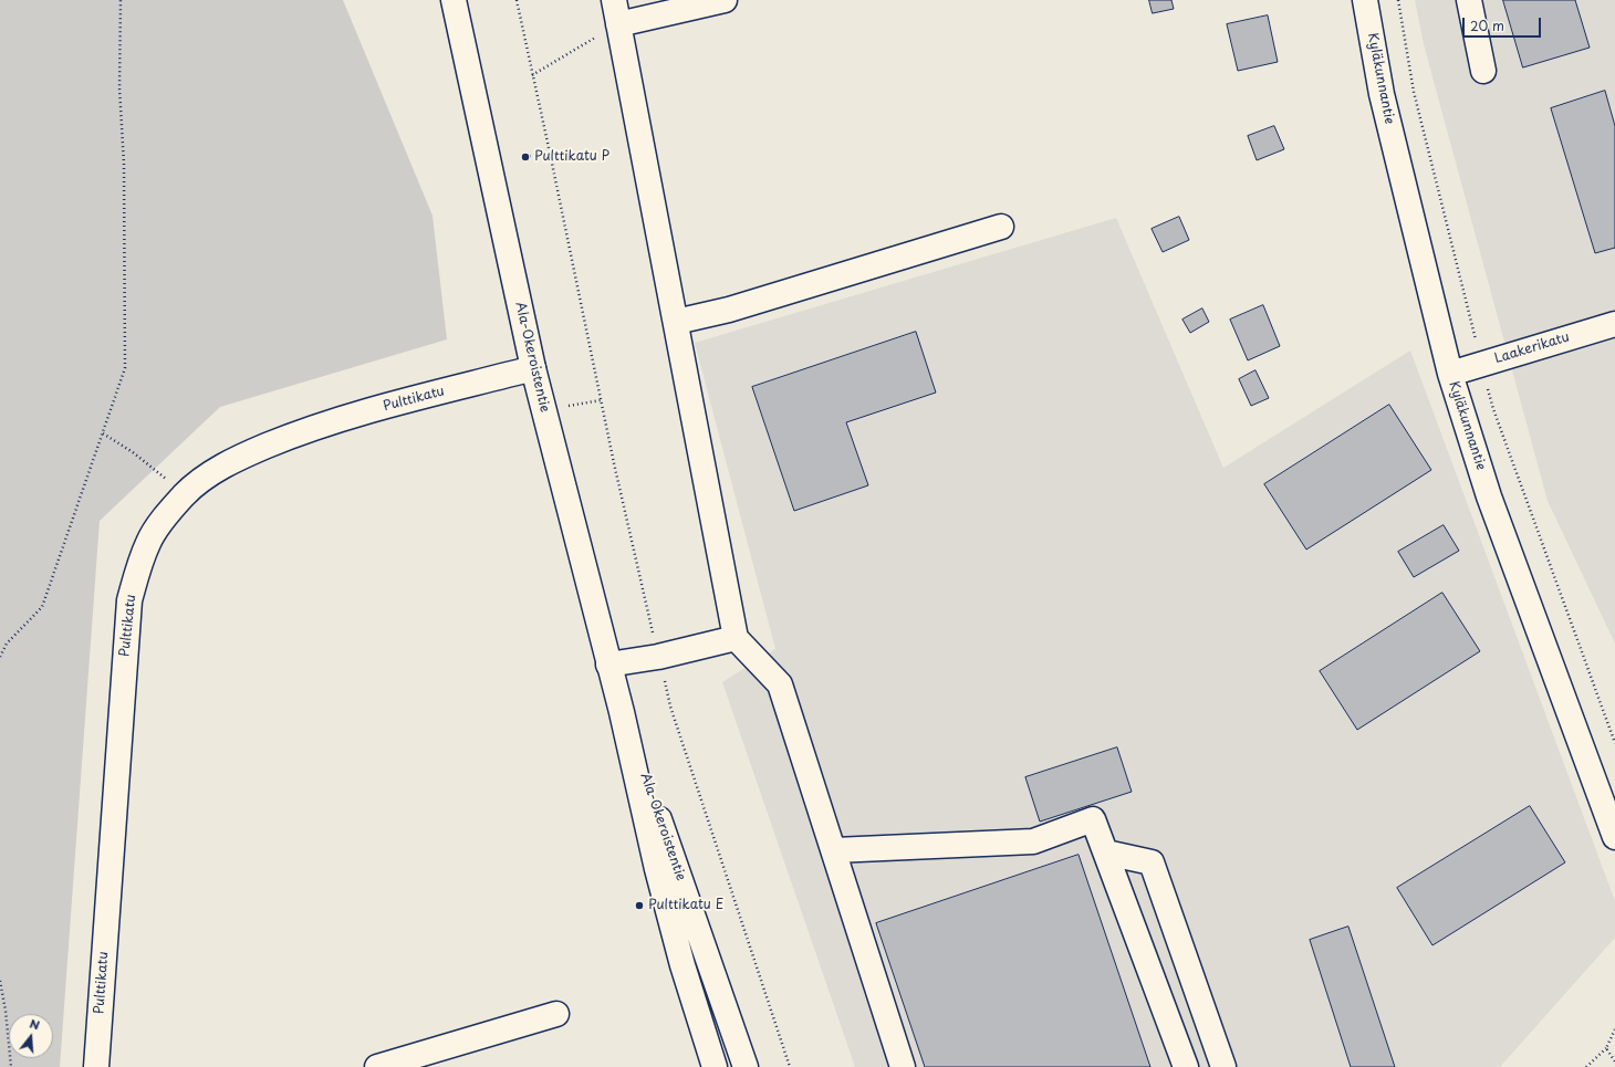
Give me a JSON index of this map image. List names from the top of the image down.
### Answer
{
  "streets": {
    "street": [
      "Kyläkunnantie",
      "Laakerikatu",
      "Ala-Okeroistentie",
      "Pulttikatu"
    ]
  },
  "crossings": [
    ["Kyläkunnantie", "Laakerikatu"],
    ["Ala-Okeroistentie", "Pulttikatu"]
  ],
  "places": ["Pulttikatu P", "Pulttikatu E"],
  "scale_bar": "20 m",
  "north": "top"
}
